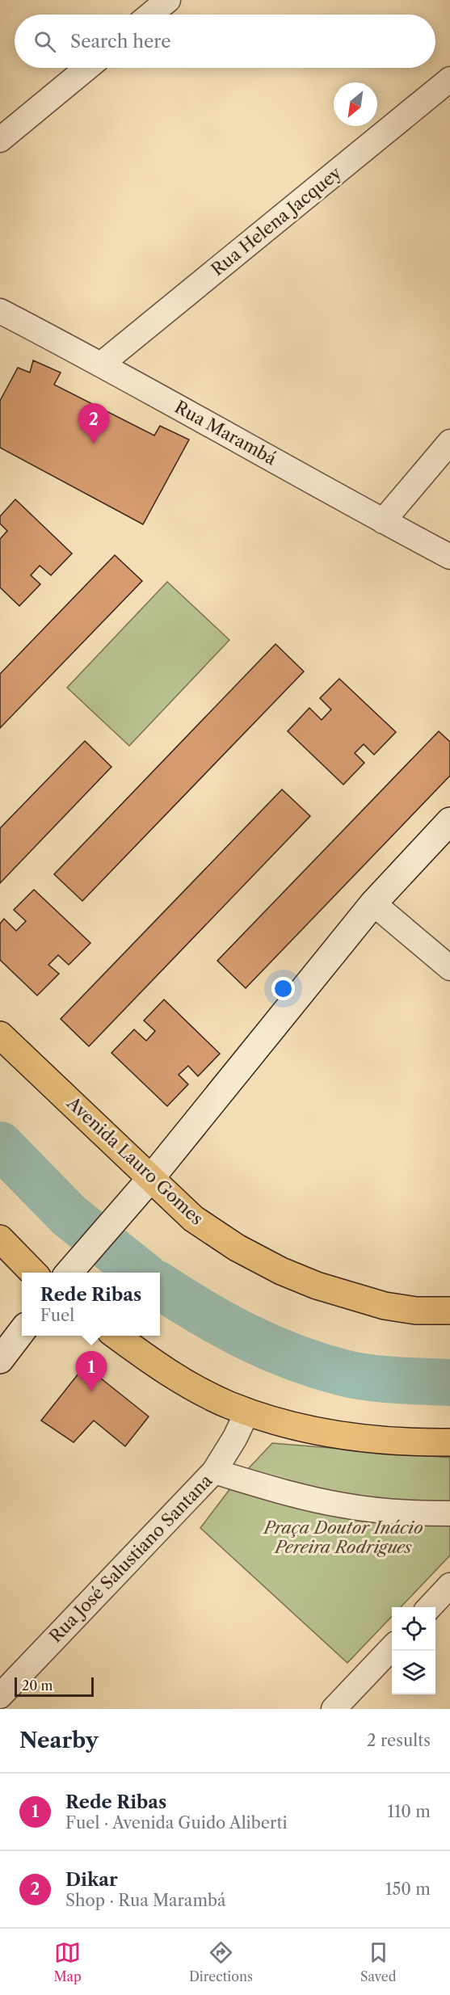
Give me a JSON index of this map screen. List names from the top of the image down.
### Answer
{
  "streets": {
    "main road": ["Avenida Lauro Gomes"],
    "street": ["Rua Helena Jacquey", "Rua Marambá", "Rua José Salustiano Santana"]
  },
  "crossings": [
    ["Rua Helena Jacquey", "Rua Marambá"]
  ],
  "parks": ["Praça Doutor Inácio Pereira Rodrigues"],
  "scale_bar": "20 m",
  "north": "bottom left",
  "page": {
    "search": "Search here",
    "pins": ["2", "1"],
    "popup": ["Rede Ribas", "Fuel"],
    "scale": "20 m",
    "heading": ["Nearby", "2 results"],
    "list": [
      {
        "mark": "1",
        "name": "Rede Ribas",
        "note": "Fuel · Avenida Guido Aliberti",
        "value": "110 m"
      },
      {
        "mark": "2",
        "name": "Dikar",
        "note": "Shop · Rua Marambá",
        "value": "150 m"
      }
    ],
    "nav": ["Map", "Directions", "Saved"]
  }
}
